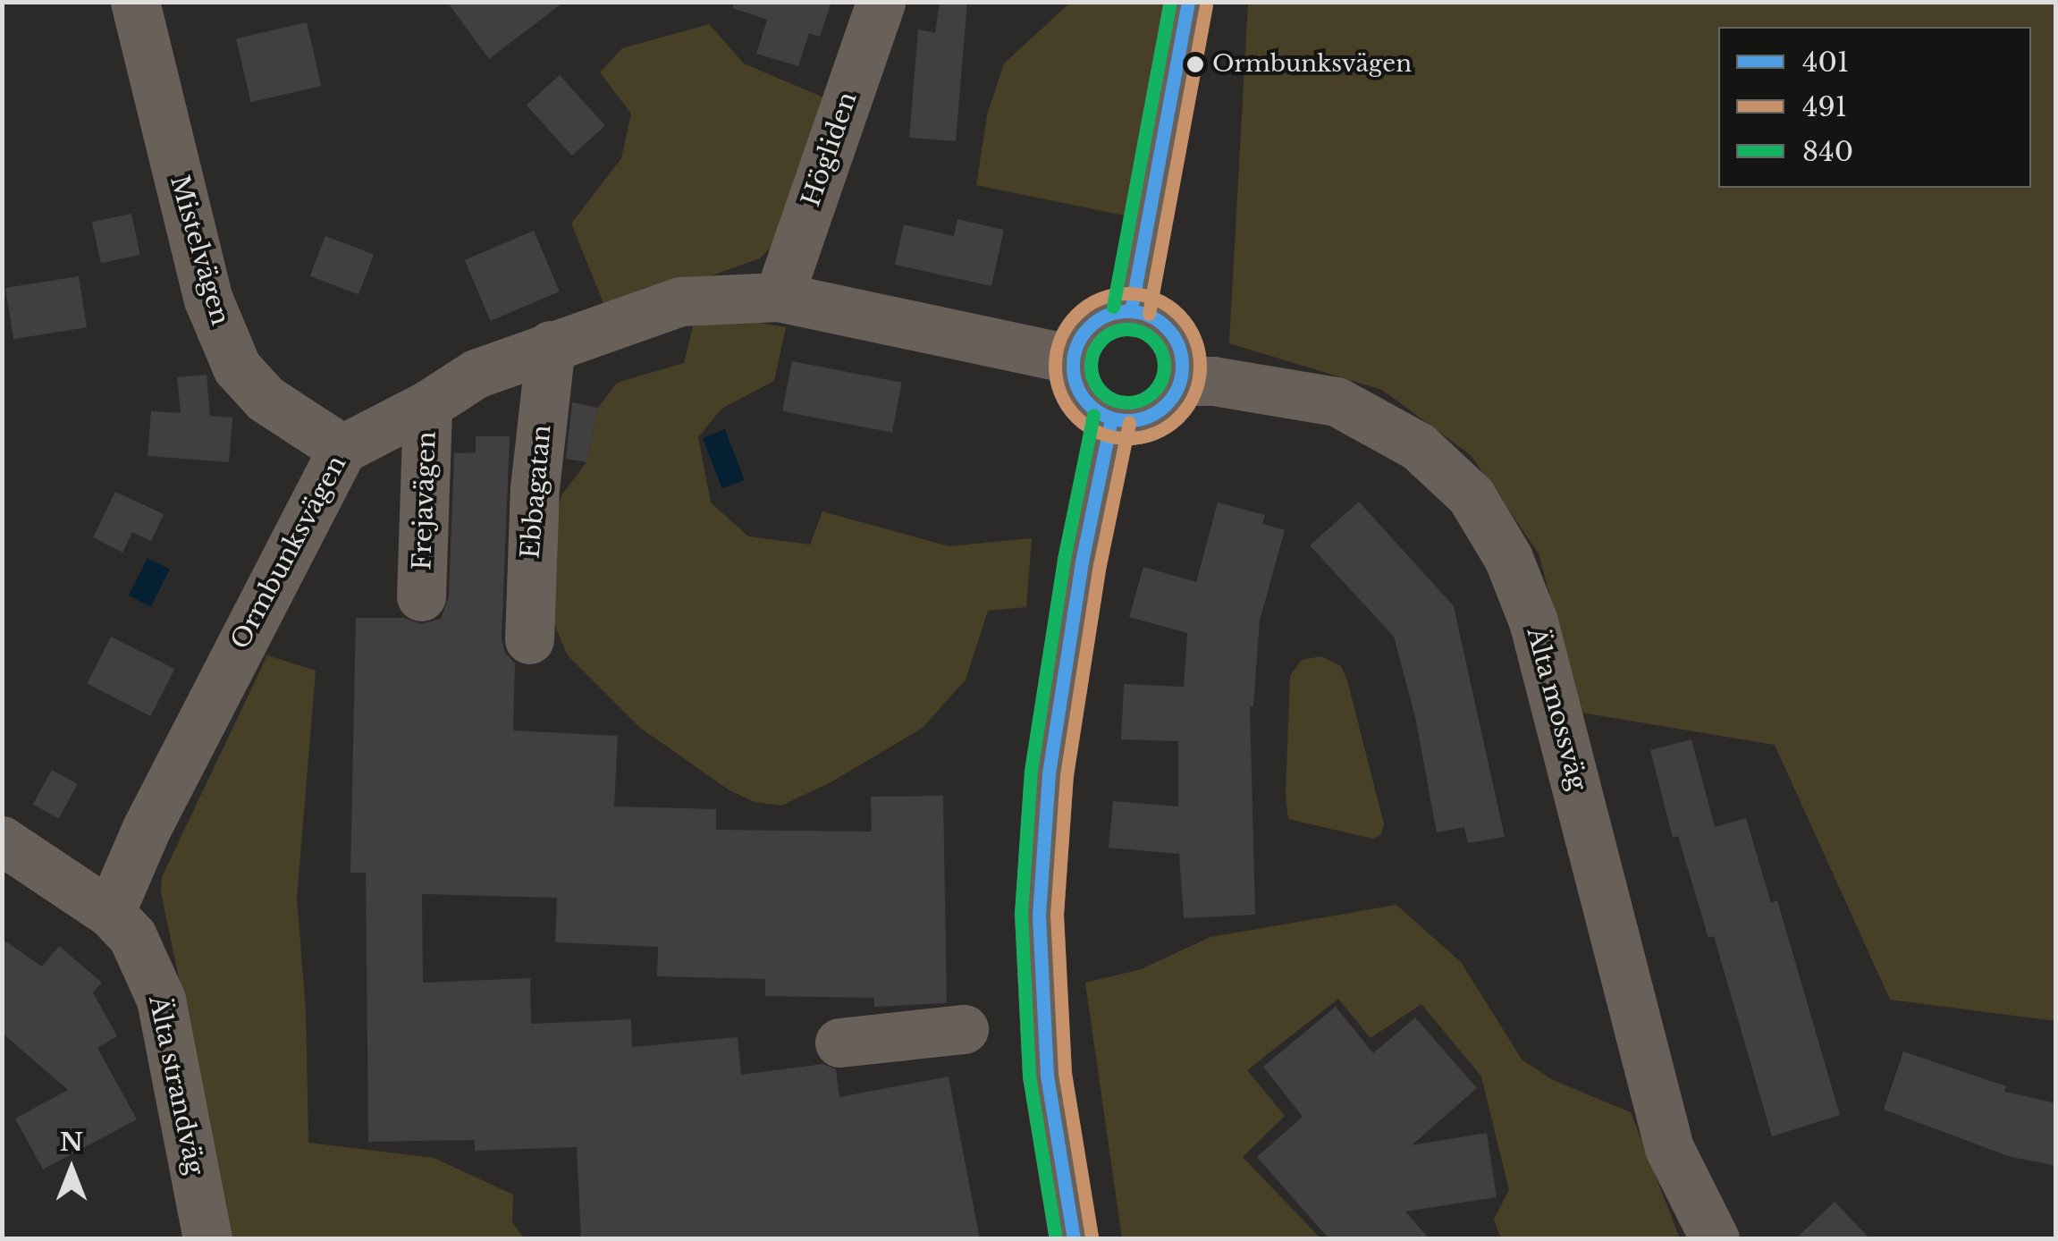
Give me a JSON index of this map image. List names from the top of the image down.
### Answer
{
  "streets": {
    "street": [
      "Högliden",
      "Mistelvägen",
      "Ebbagatan",
      "Frejavägen",
      "Ormbunksvägen",
      "Älta mossväg",
      "Älta strandväg"
    ]
  },
  "crossings": [
    ["Högliden", "Ormbunksvägen"],
    ["Mistelvägen", "Ormbunksvägen"],
    ["Ebbagatan", "Ormbunksvägen"],
    ["Frejavägen", "Ormbunksvägen"],
    ["Ormbunksvägen", "Älta mossväg"],
    ["Ormbunksvägen", "Älta strandväg"]
  ],
  "places": ["Ormbunksvägen"],
  "lines": ["transit line 401", "transit line 840", "transit line 491"],
  "legend": ["401", "491", "840"],
  "north": "top"
}
